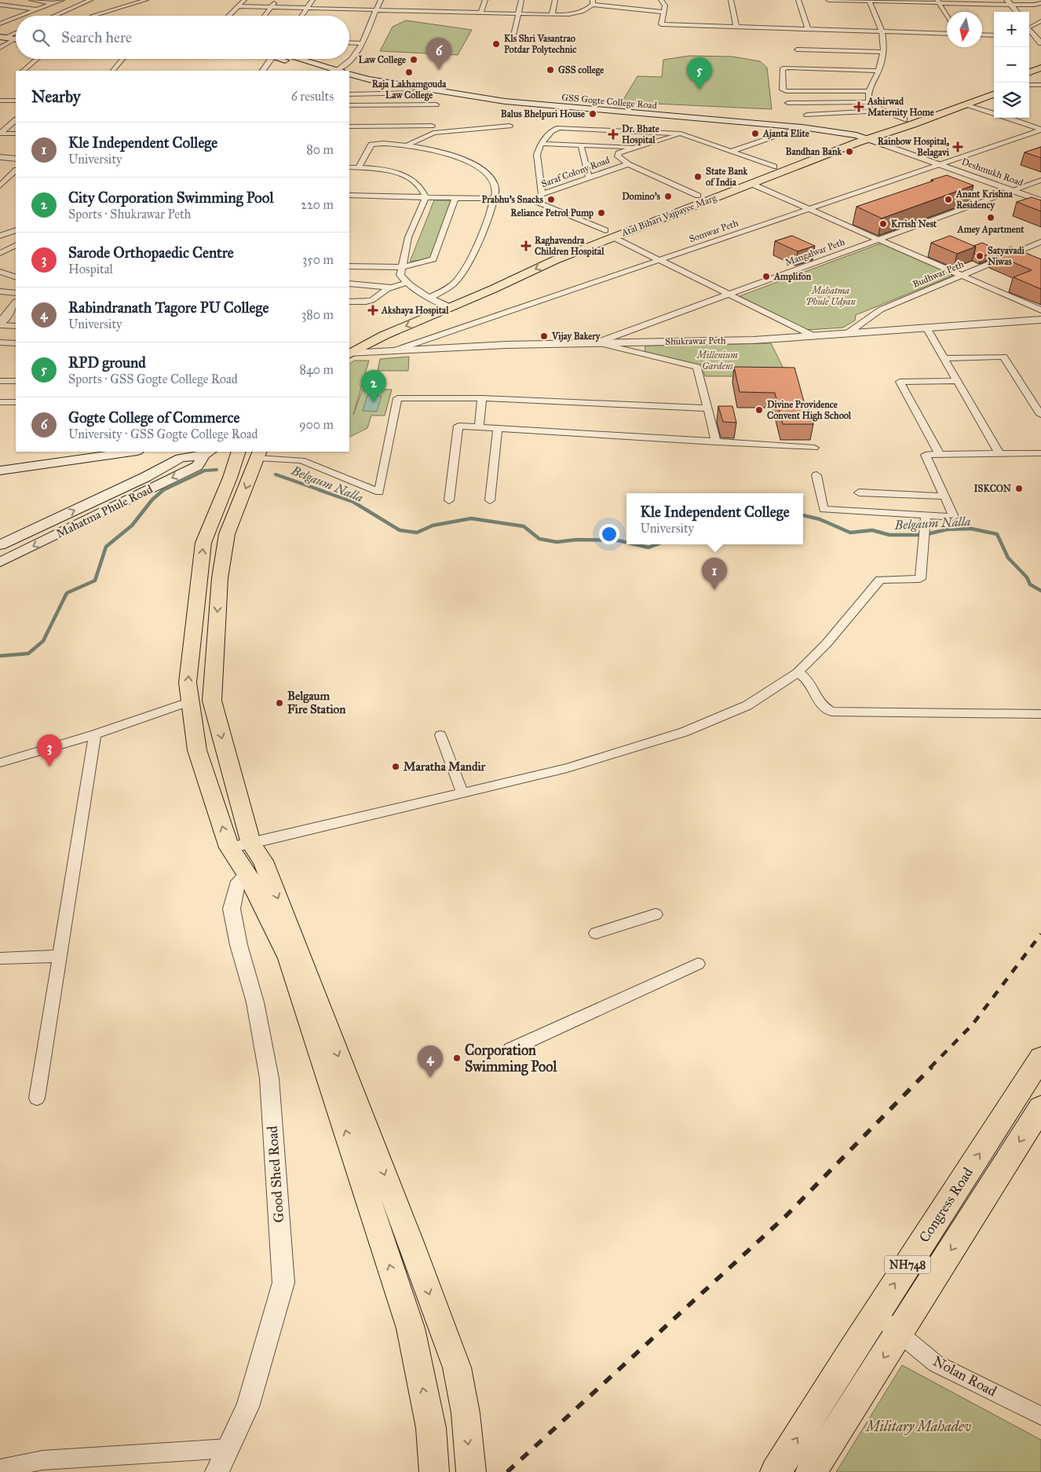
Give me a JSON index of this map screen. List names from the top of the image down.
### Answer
{
  "streets": {
    "highway": ["Congress Road", "NH748"],
    "main road": ["GSS Gogte College Road", "Atal Bihari Vajpayee Marg", "Mahatma Phule Road"],
    "street": [
      "Saraf Colony Road",
      "Deshmukh Road",
      "Somwar Peth",
      "Mangalwar Peth",
      "Budhwar Peth",
      "Shukrawar Peth",
      "Good Shed Road",
      "Nolan Road"
    ]
  },
  "crossings": [
    ["GSS Gogte College Road", "Atal Bihari Vajpayee Marg"],
    ["Saraf Colony Road", "Atal Bihari Vajpayee Marg"],
    ["Saraf Colony Road", "Somwar Peth"],
    ["Saraf Colony Road", "Mangalwar Peth"],
    ["Saraf Colony Road", "Shukrawar Peth"],
    ["Deshmukh Road", "Somwar Peth"],
    ["Deshmukh Road", "Mangalwar Peth"],
    ["Somwar Peth", "Shukrawar Peth"],
    ["Mangalwar Peth", "Shukrawar Peth"],
    ["Budhwar Peth", "Shukrawar Peth"],
    ["Congress Road", "Nolan Road"],
    ["NH748", "Nolan Road"]
  ],
  "water": ["Belgaum Nalla"],
  "parks": ["Mahatma Phule Udyan", "Millenium Gardens", "Military Mahadev"],
  "places": {
    "other": [
      "Kls Shri Vasantrao Potdar Polytechnic",
      "Law College",
      "GSS college",
      "Raja Lakhamgouda Law College",
      "Balus Bhelpuri House",
      "Ajanta Elite",
      "Bandhan Bank",
      "State Bank of India",
      "Domino's",
      "Prabhu's Snacks",
      "Anant Krishna Residency",
      "Reliance Petrol Pump",
      "Amey Apartment",
      "Krrish Nest",
      "Satyavadi Niwas",
      "Amplifon",
      "Vijay Bakery",
      "Divine Providence Convent High School",
      "ISKCON",
      "Belgaum Fire Station",
      "Maratha Mandir",
      "Corporation Swimming Pool"
    ],
    "health": [
      "Ashirwad Maternity Home",
      "Dr. Bhate Hospital",
      "Rainbow Hospital, Belagavi",
      "Raghavendra Children Hospital",
      "Akshaya Hospital"
    ]
  },
  "north": "bottom",
  "page": {
    "map_buttons": ["+", "−"],
    "search": "Search here",
    "pins": [
      "6",
      "5",
      "2",
      "1",
      "3",
      "4"
    ],
    "heading": ["Nearby", "6 results"],
    "list": [
      {
        "mark": "1",
        "name": "Kle Independent College",
        "note": "University",
        "value": "80 m"
      },
      {
        "mark": "2",
        "name": "City Corporation Swimming Pool",
        "note": "Sports · Shukrawar Peth",
        "value": "220 m"
      },
      {
        "mark": "3",
        "name": "Sarode Orthopaedic Centre",
        "note": "Hospital",
        "value": "350 m"
      },
      {
        "mark": "4",
        "name": "Rabindranath Tagore PU College",
        "note": "University",
        "value": "380 m"
      },
      {
        "mark": "5",
        "name": "RPD ground",
        "note": "Sports · GSS Gogte College Road",
        "value": "840 m"
      },
      {
        "mark": "6",
        "name": "Gogte College of Commerce",
        "note": "University · GSS Gogte College Road",
        "value": "900 m"
      }
    ],
    "popup": ["Kle Independent College", "University"]
  }
}
